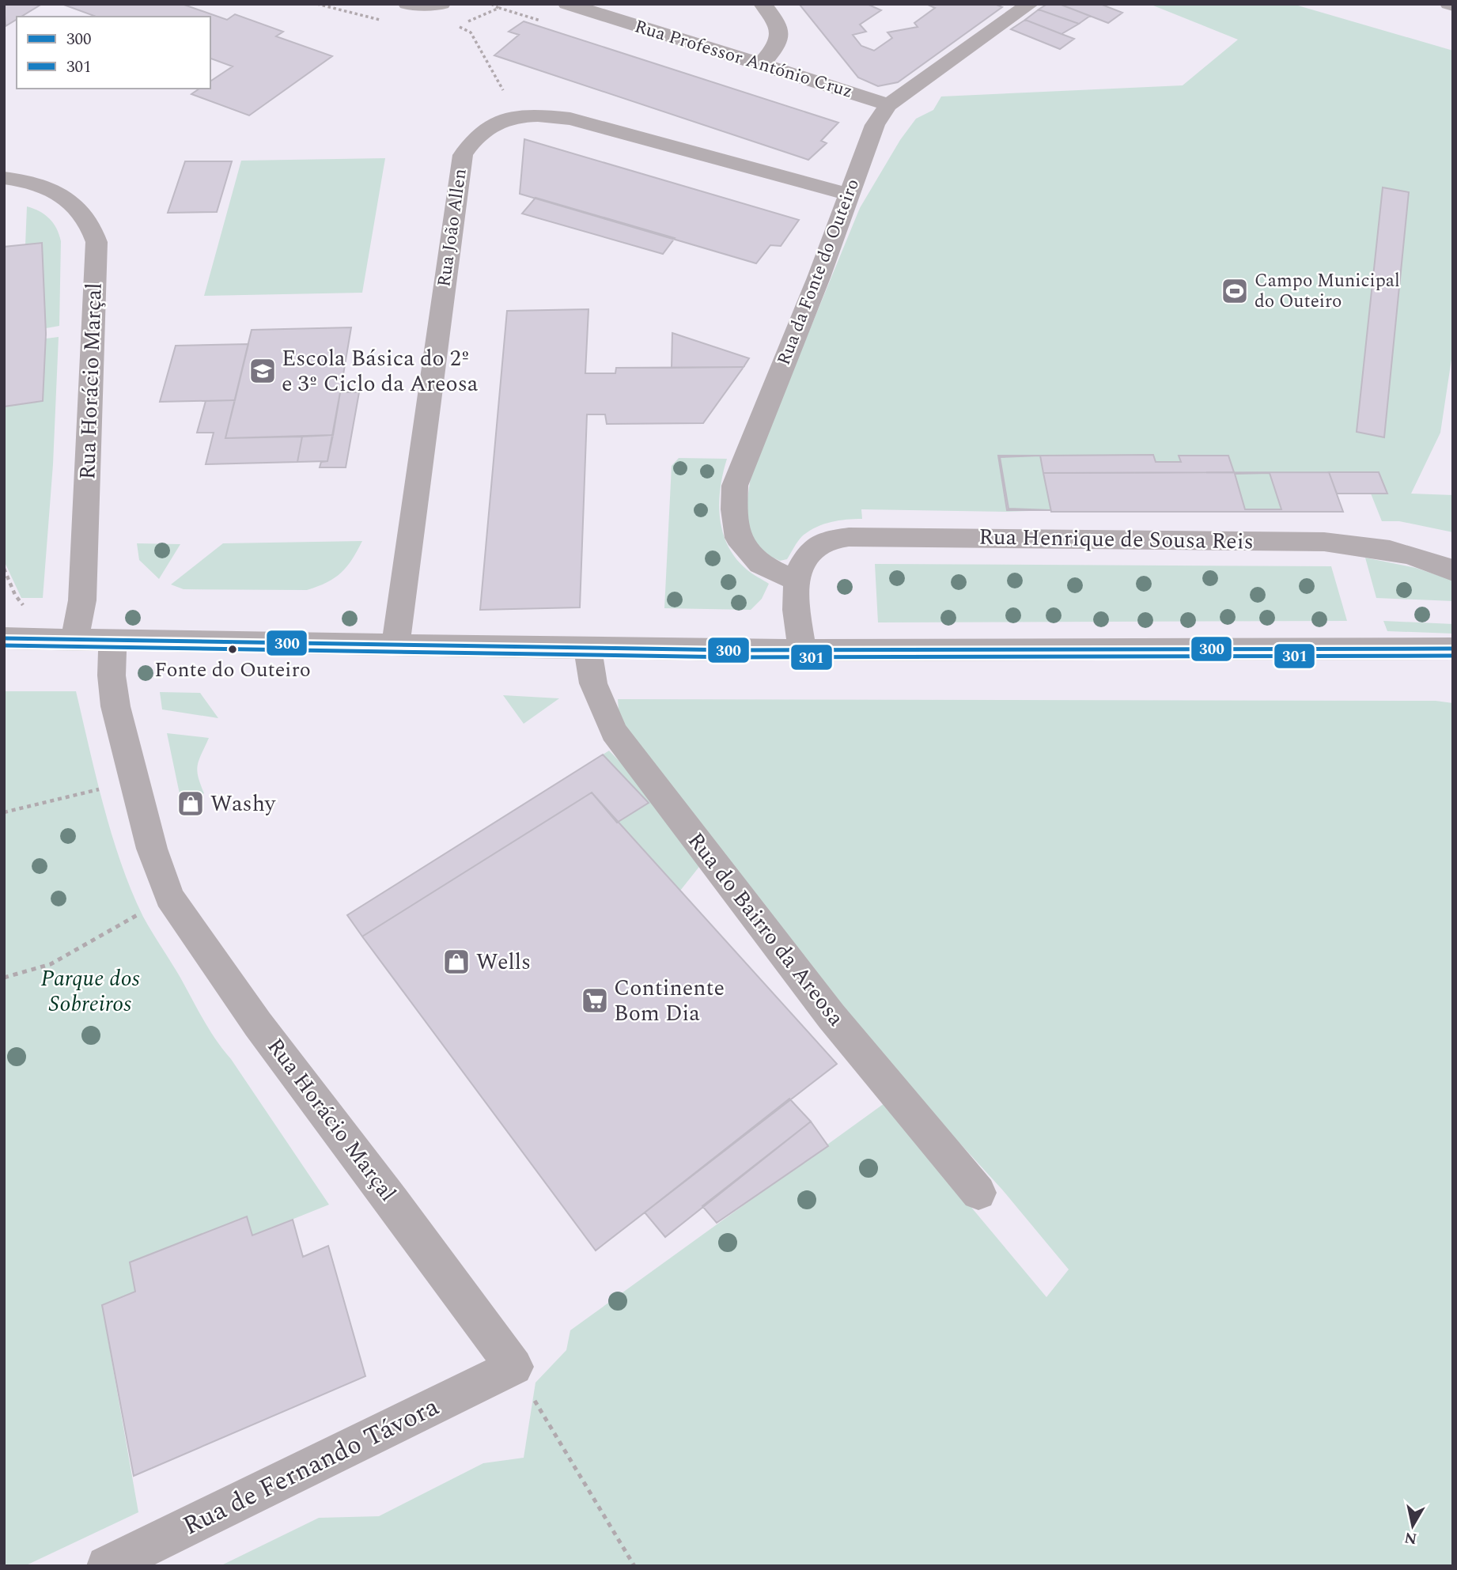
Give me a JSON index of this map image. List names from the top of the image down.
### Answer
{
  "streets": {
    "street": [
      "Rua Professor António Cruz",
      "Rua João Allen",
      "Rua da Fonte do Outeiro",
      "Rua Horácio Marçal",
      "Rua Henrique de Sousa Reis",
      "Rua do Bairro da Areosa",
      "Rua de Fernando Távora"
    ]
  },
  "crossings": [
    ["Rua Professor António Cruz", "Rua da Fonte do Outeiro"],
    ["Rua João Allen", "Rua da Fonte do Outeiro"],
    ["Rua da Fonte do Outeiro", "Rua Henrique de Sousa Reis"],
    ["Rua Horácio Marçal", "Rua de Fernando Távora"]
  ],
  "parks": ["Parque dos Sobreiros"],
  "places": {
    "sports": ["Campo Municipal do Outeiro"],
    "school or university": ["Escola Básica do 2º e 3º Ciclo da Areosa"],
    "other": ["Fonte do Outeiro"],
    "shop": ["Washy", "Wells"],
    "supermarket": ["Continente Bom Dia"]
  },
  "lines": ["transit line 300", "transit line 301"],
  "legend": ["300", "301"],
  "north": "bottom"
}
